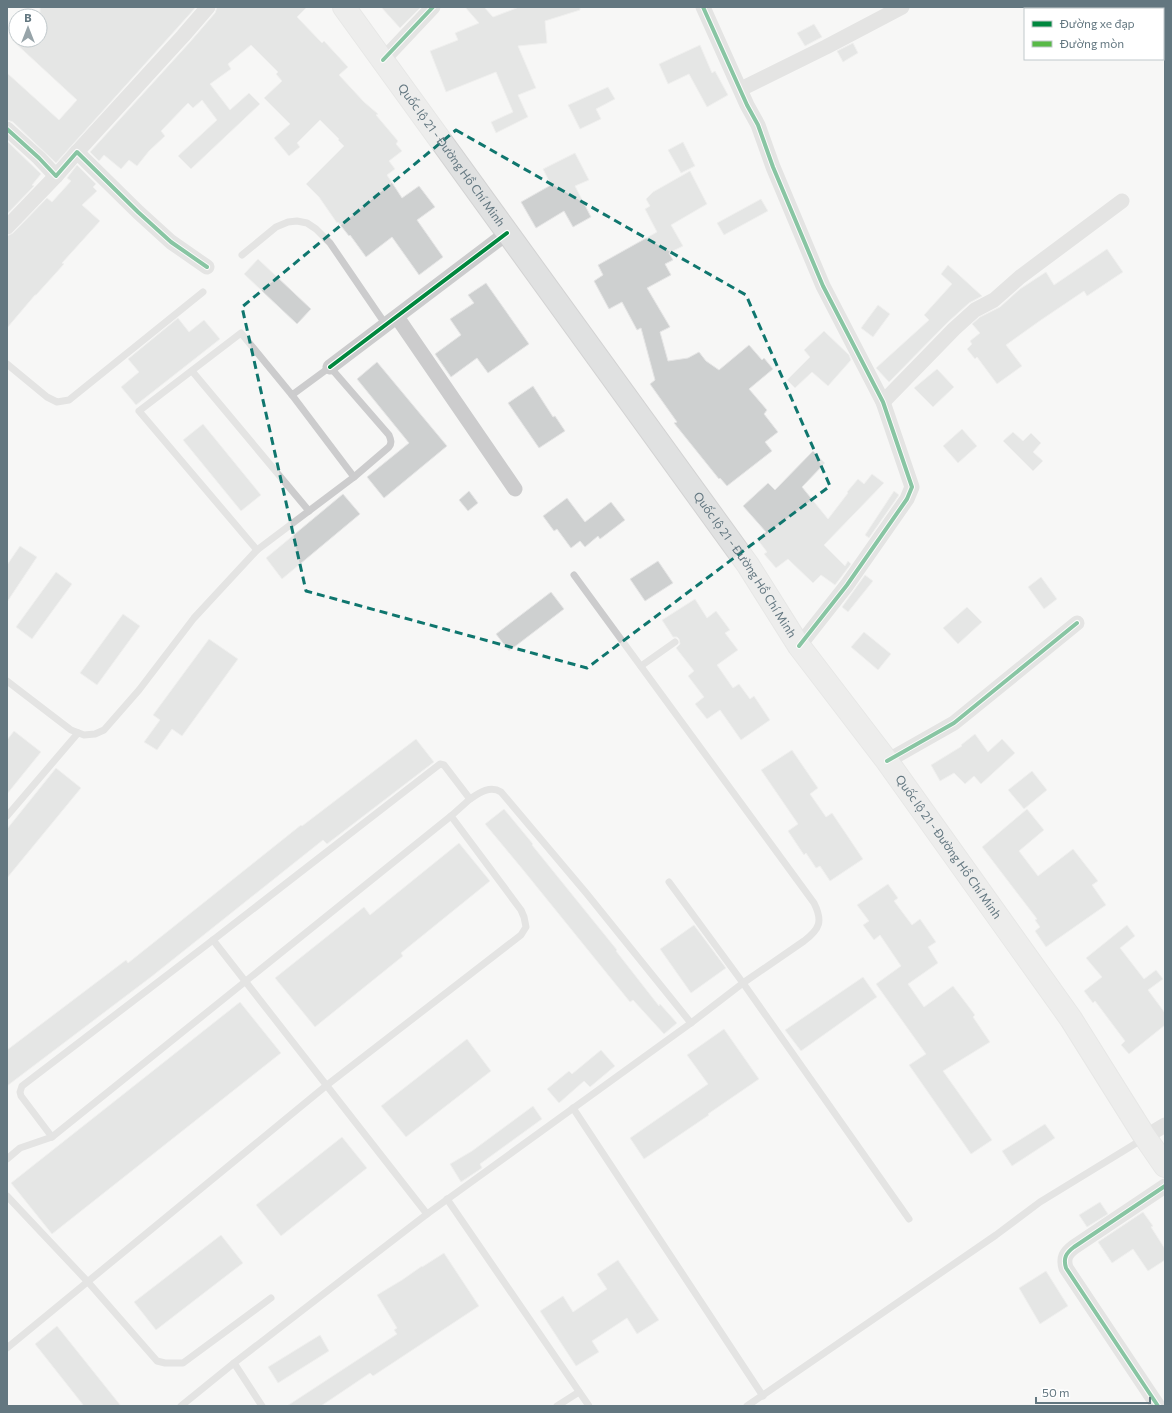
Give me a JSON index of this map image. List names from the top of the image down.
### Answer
{
  "streets": {
    "highway": ["Quốc lộ 21 - Đường Hồ Chí Minh"]
  },
  "legend": ["Đường xe đạp", "Đường mòn"],
  "scale_bar": "50 m",
  "north": "top"
}
